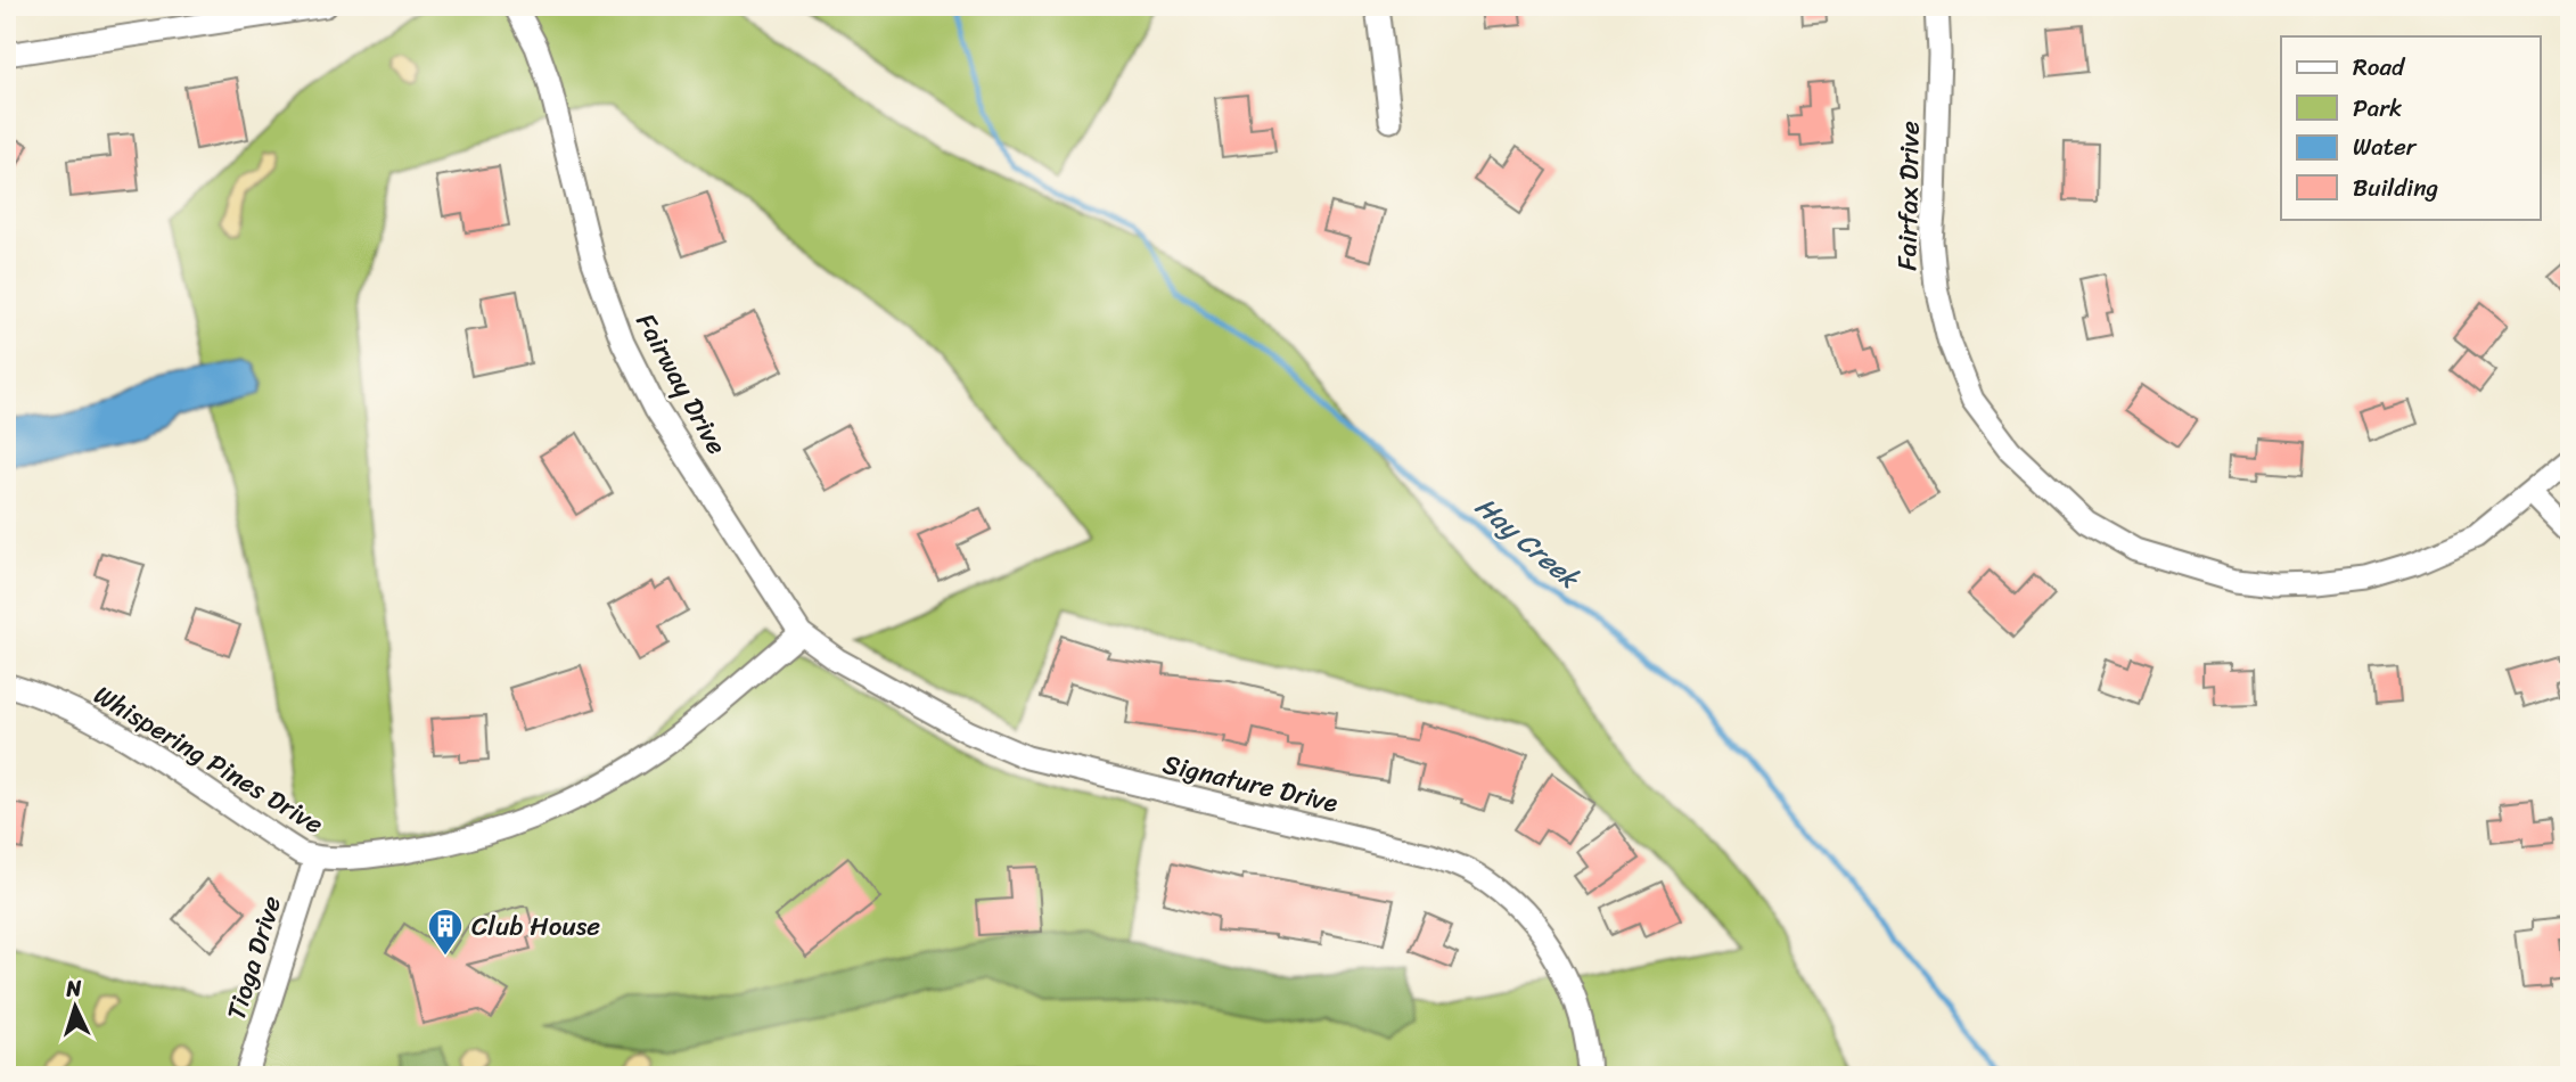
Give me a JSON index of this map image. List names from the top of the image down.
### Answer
{
  "streets": {
    "street": [
      "Fairfax Drive",
      "Fairway Drive",
      "Whispering Pines Drive",
      "Signature Drive",
      "Tioga Drive"
    ]
  },
  "crossings": [
    ["Fairway Drive", "Whispering Pines Drive"],
    ["Fairway Drive", "Signature Drive"],
    ["Whispering Pines Drive", "Signature Drive"],
    ["Whispering Pines Drive", "Tioga Drive"]
  ],
  "water": ["Hay Creek"],
  "places": {
    "building": ["Club House"]
  },
  "legend": [
    "Road",
    "Park",
    "Water",
    "Building"
  ],
  "north": "top"
}
